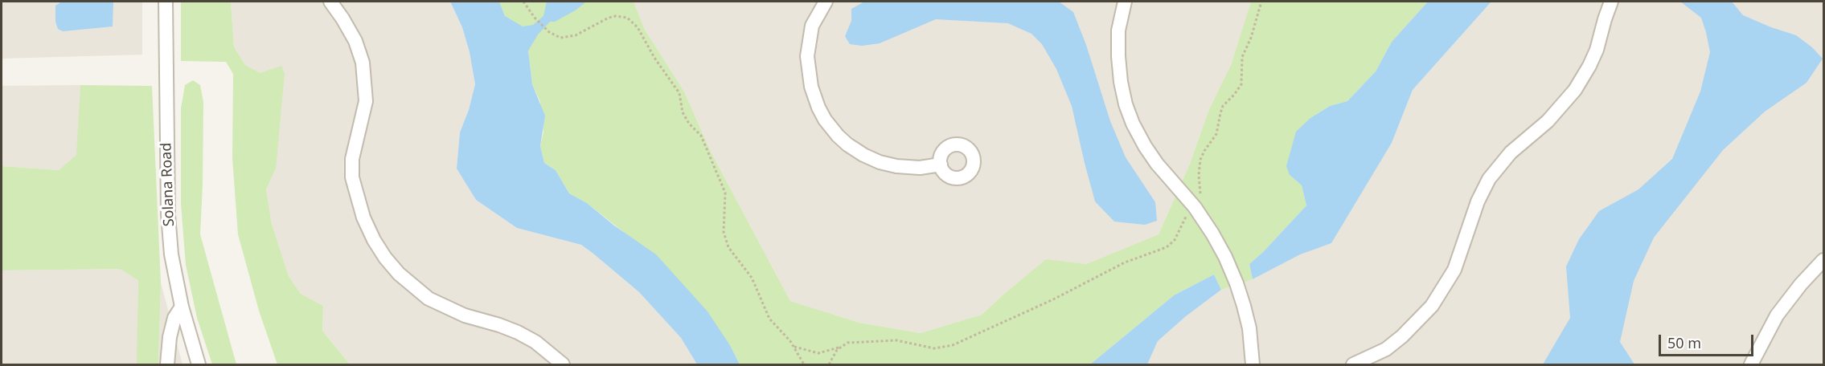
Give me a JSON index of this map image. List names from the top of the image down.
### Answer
{
  "streets": {
    "street": ["Solana Road"]
  },
  "scale_bar": "50 m"
}
